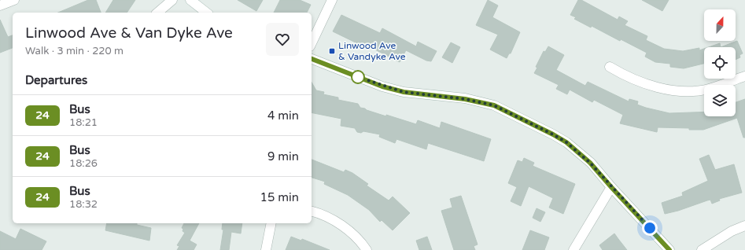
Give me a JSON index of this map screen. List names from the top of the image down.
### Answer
{
  "places": {
    "transit": ["Linwood Ave & Vandyke Ave"]
  },
  "lines": ["bus line 24"],
  "north": "top",
  "page": {
    "heading": [
      ["Linwood Ave & Van Dyke Ave", "Walk · 3 min · 220 m"],
      "Departures"
    ],
    "list": [
      {
        "mark": "24",
        "name": "Bus",
        "note": "18:21",
        "value": "4 min"
      },
      {
        "mark": "24",
        "name": "Bus",
        "note": "18:26",
        "value": "9 min"
      },
      {
        "mark": "24",
        "name": "Bus",
        "note": "18:32",
        "value": "15 min"
      }
    ]
  }
}
